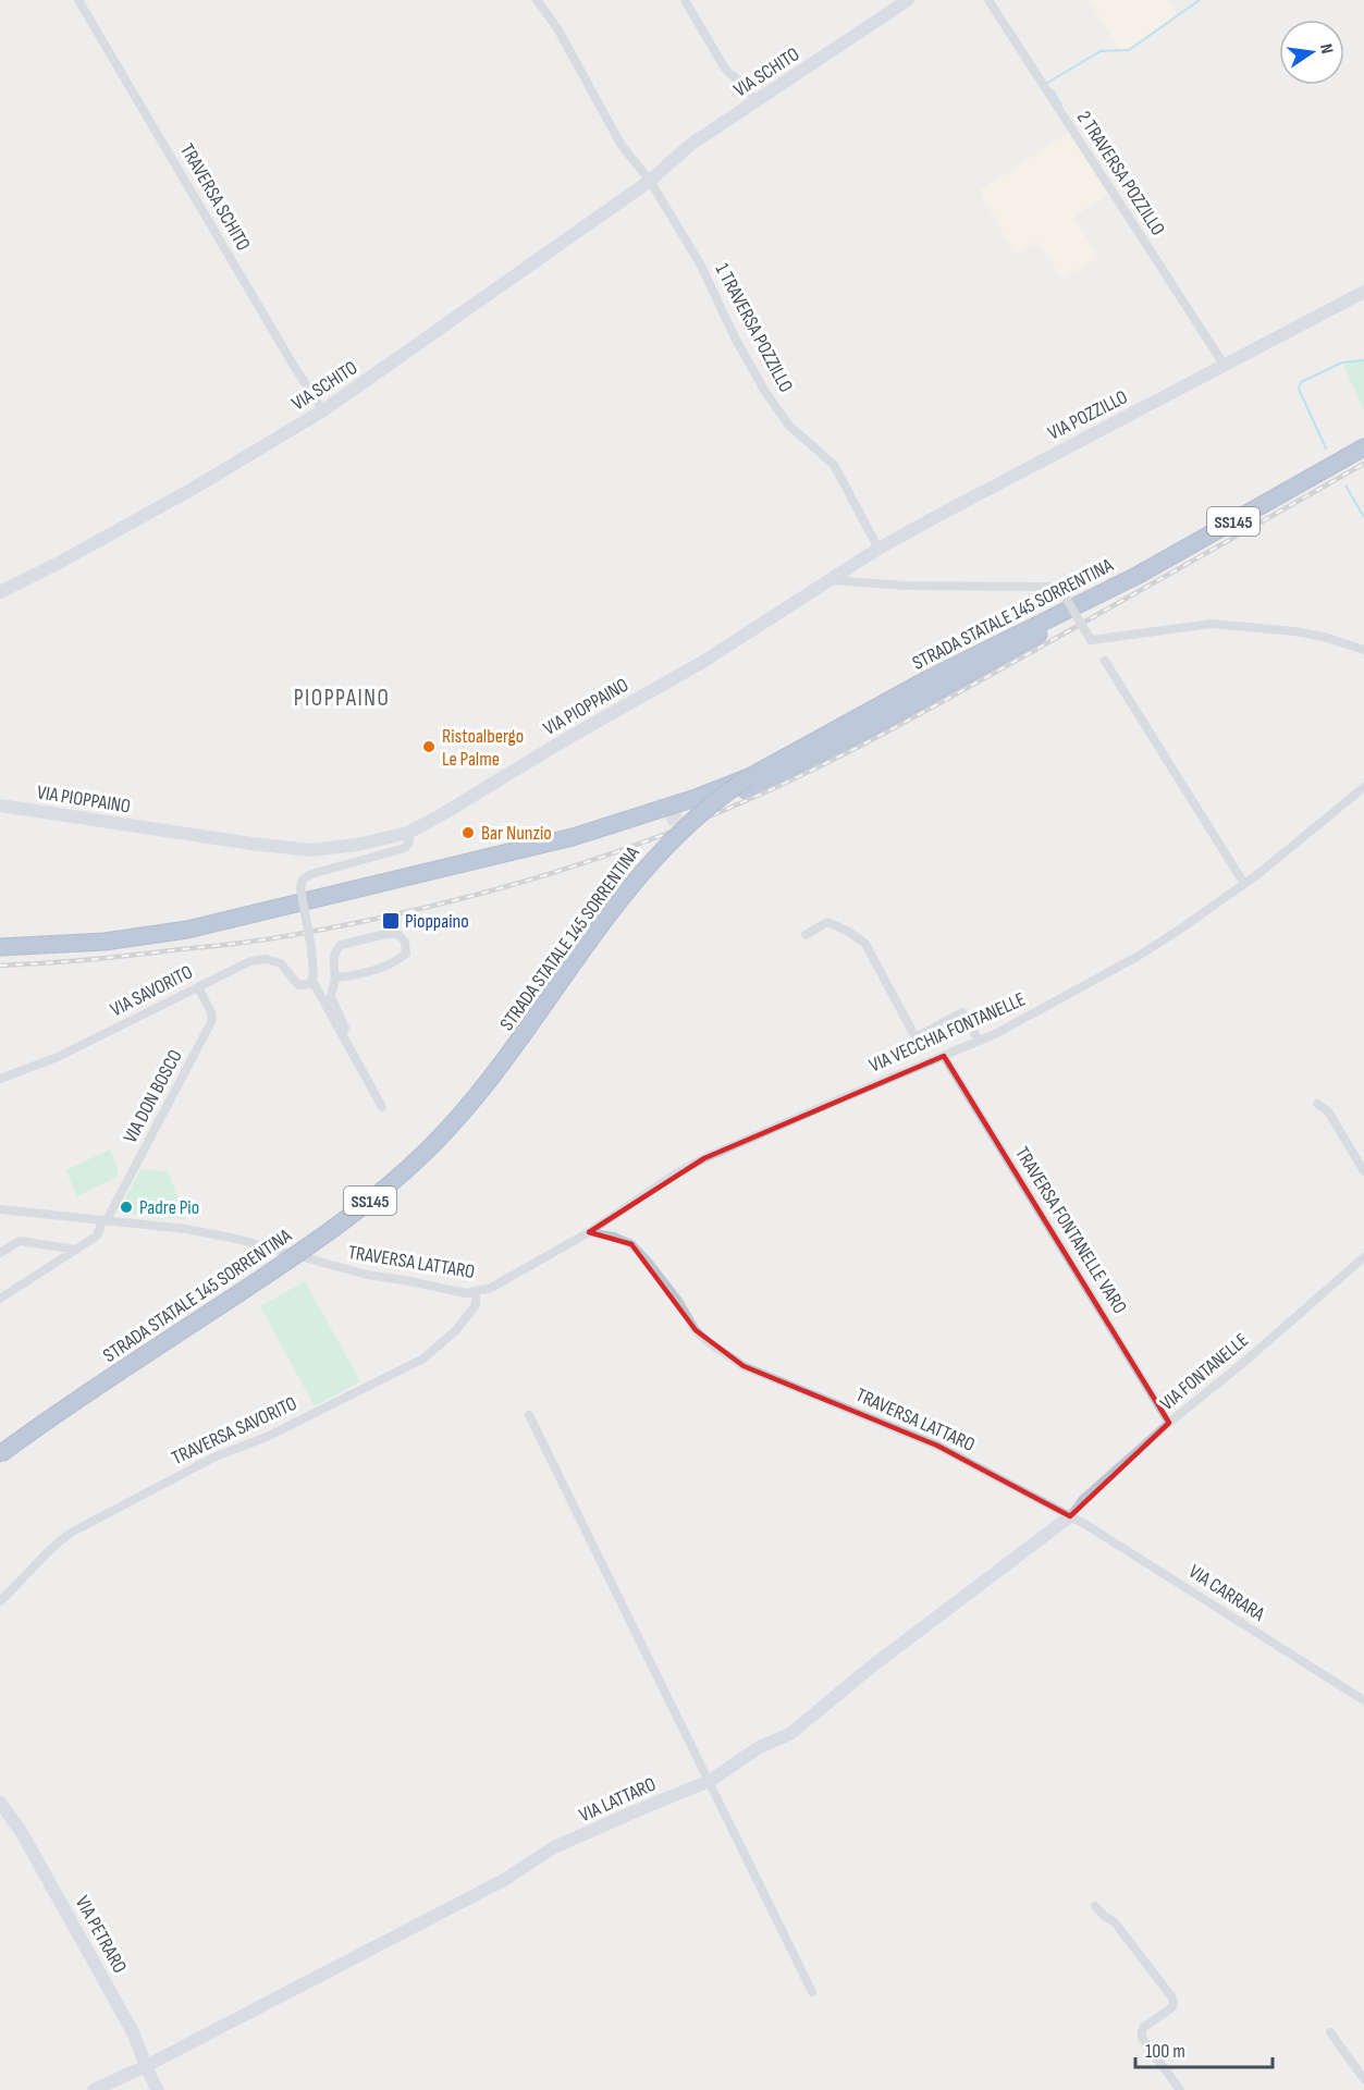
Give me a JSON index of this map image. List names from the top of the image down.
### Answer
{
  "streets": {
    "highway": ["SS145", "STRADA STATALE 145 SORRENTINA"],
    "street": [
      "VIA SCHITO",
      "2 TRAVERSA POZZILLO",
      "TRAVERSA SCHITO",
      "1 TRAVERSA POZZILLO",
      "VIA POZZILLO",
      "VIA PIOPPAINO",
      "VIA SAVORITO",
      "VIA VECCHIA FONTANELLE",
      "VIA DON BOSCO",
      "TRAVERSA FONTANELLE VARO",
      "TRAVERSA LATTARO",
      "VIA FONTANELLE",
      "TRAVERSA SAVORITO",
      "VIA CARRARA",
      "VIA LATTARO",
      "VIA PETRARO"
    ]
  },
  "crossings": [
    ["VIA SCHITO", "TRAVERSA SCHITO"],
    ["VIA SCHITO", "1 TRAVERSA POZZILLO"],
    ["2 TRAVERSA POZZILLO", "VIA POZZILLO"],
    ["1 TRAVERSA POZZILLO", "VIA POZZILLO"],
    ["VIA POZZILLO", "VIA PIOPPAINO"],
    ["VIA SAVORITO", "VIA DON BOSCO"],
    ["VIA VECCHIA FONTANELLE", "TRAVERSA FONTANELLE VARO"],
    ["VIA VECCHIA FONTANELLE", "TRAVERSA LATTARO"],
    ["VIA DON BOSCO", "TRAVERSA LATTARO"],
    ["TRAVERSA FONTANELLE VARO", "VIA FONTANELLE"],
    ["TRAVERSA LATTARO", "VIA FONTANELLE"],
    ["TRAVERSA LATTARO", "TRAVERSA SAVORITO"],
    ["TRAVERSA LATTARO", "VIA CARRARA"],
    ["TRAVERSA LATTARO", "VIA LATTARO"],
    ["VIA FONTANELLE", "VIA CARRARA"],
    ["VIA FONTANELLE", "VIA LATTARO"],
    ["VIA CARRARA", "VIA LATTARO"],
    ["VIA LATTARO", "VIA PETRARO"]
  ],
  "districts": ["PIOPPAINO"],
  "places": {
    "other": ["Ristoalbergo Le Palme", "Bar Nunzio", "Padre Pio"],
    "transit": ["Pioppaino"]
  },
  "scale_bar": "100 m",
  "north": "right"
}
